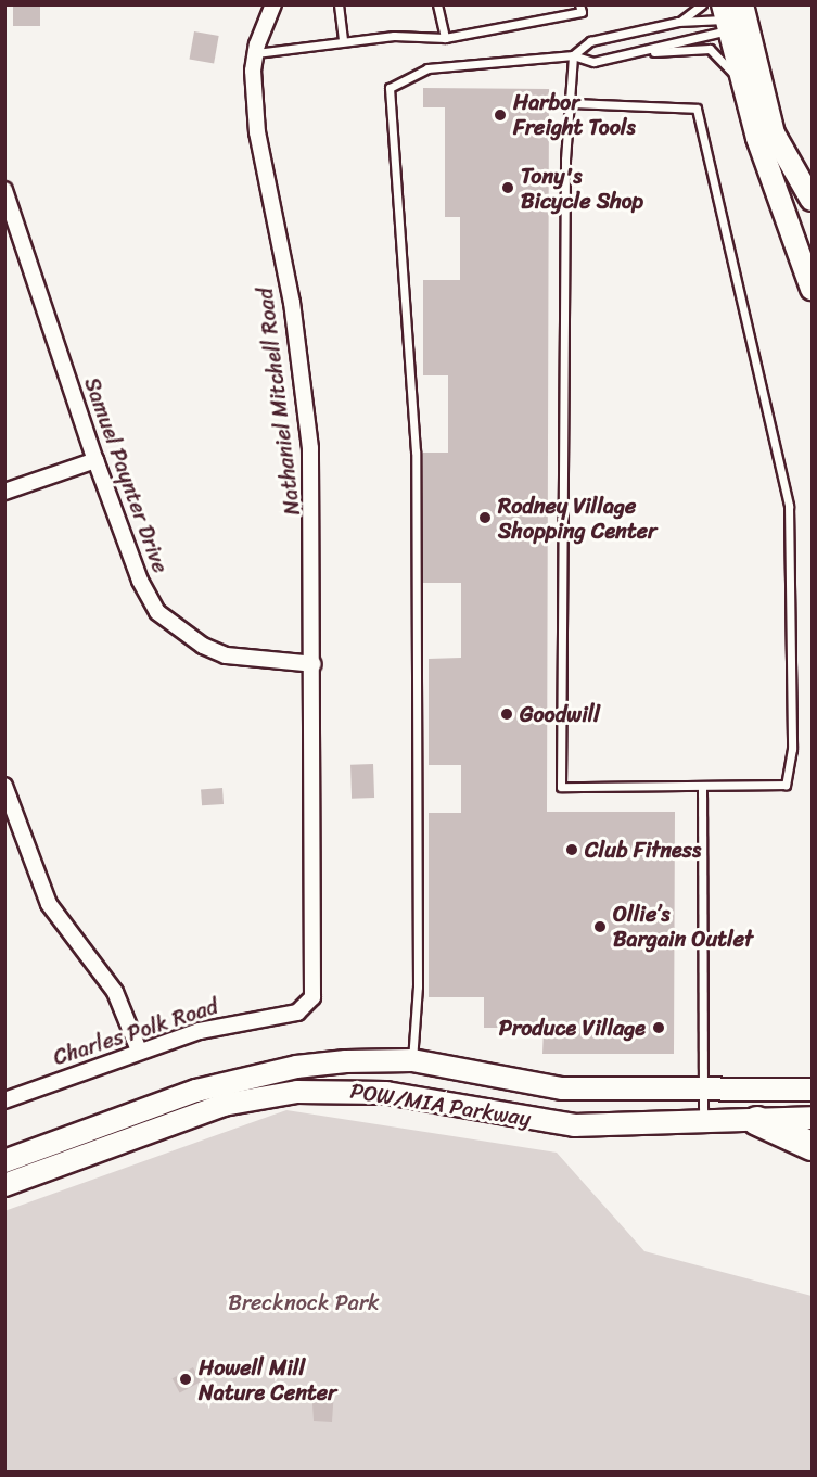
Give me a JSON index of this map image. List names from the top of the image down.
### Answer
{
  "streets": {
    "main road": ["POW/MIA Parkway"],
    "street": ["Nathaniel Mitchell Road", "Samuel Paynter Drive", "Charles Polk Road"]
  },
  "crossings": [
    ["Nathaniel Mitchell Road", "Samuel Paynter Drive"],
    ["Nathaniel Mitchell Road", "Charles Polk Road"]
  ],
  "parks": ["Brecknock Park"],
  "places": [
    "Harbor Freight Tools",
    "Tony's Bicycle Shop",
    "Rodney Village Shopping Center",
    "Goodwill",
    "Club Fitness",
    "Ollie’s Bargain Outlet",
    "Produce Village",
    "Howell Mill Nature Center"
  ]
}
